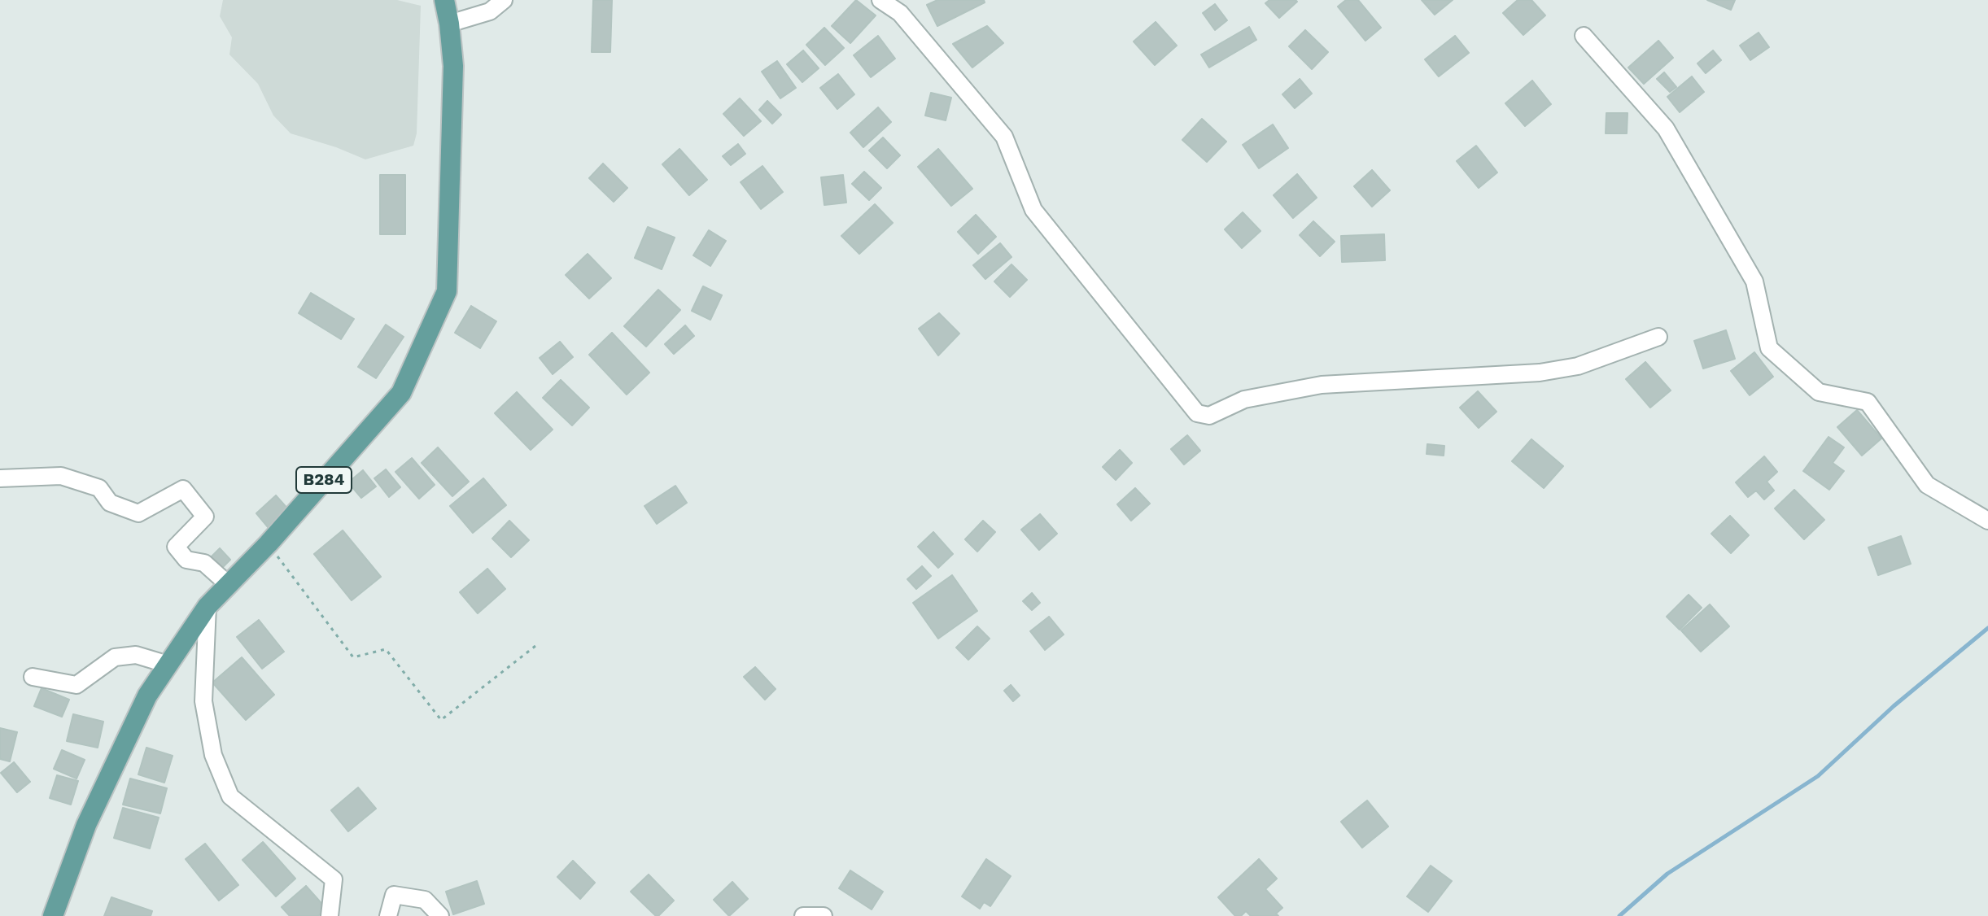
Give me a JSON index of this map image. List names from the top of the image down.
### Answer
{
  "streets": {
    "main road": ["B284"]
  }
}
